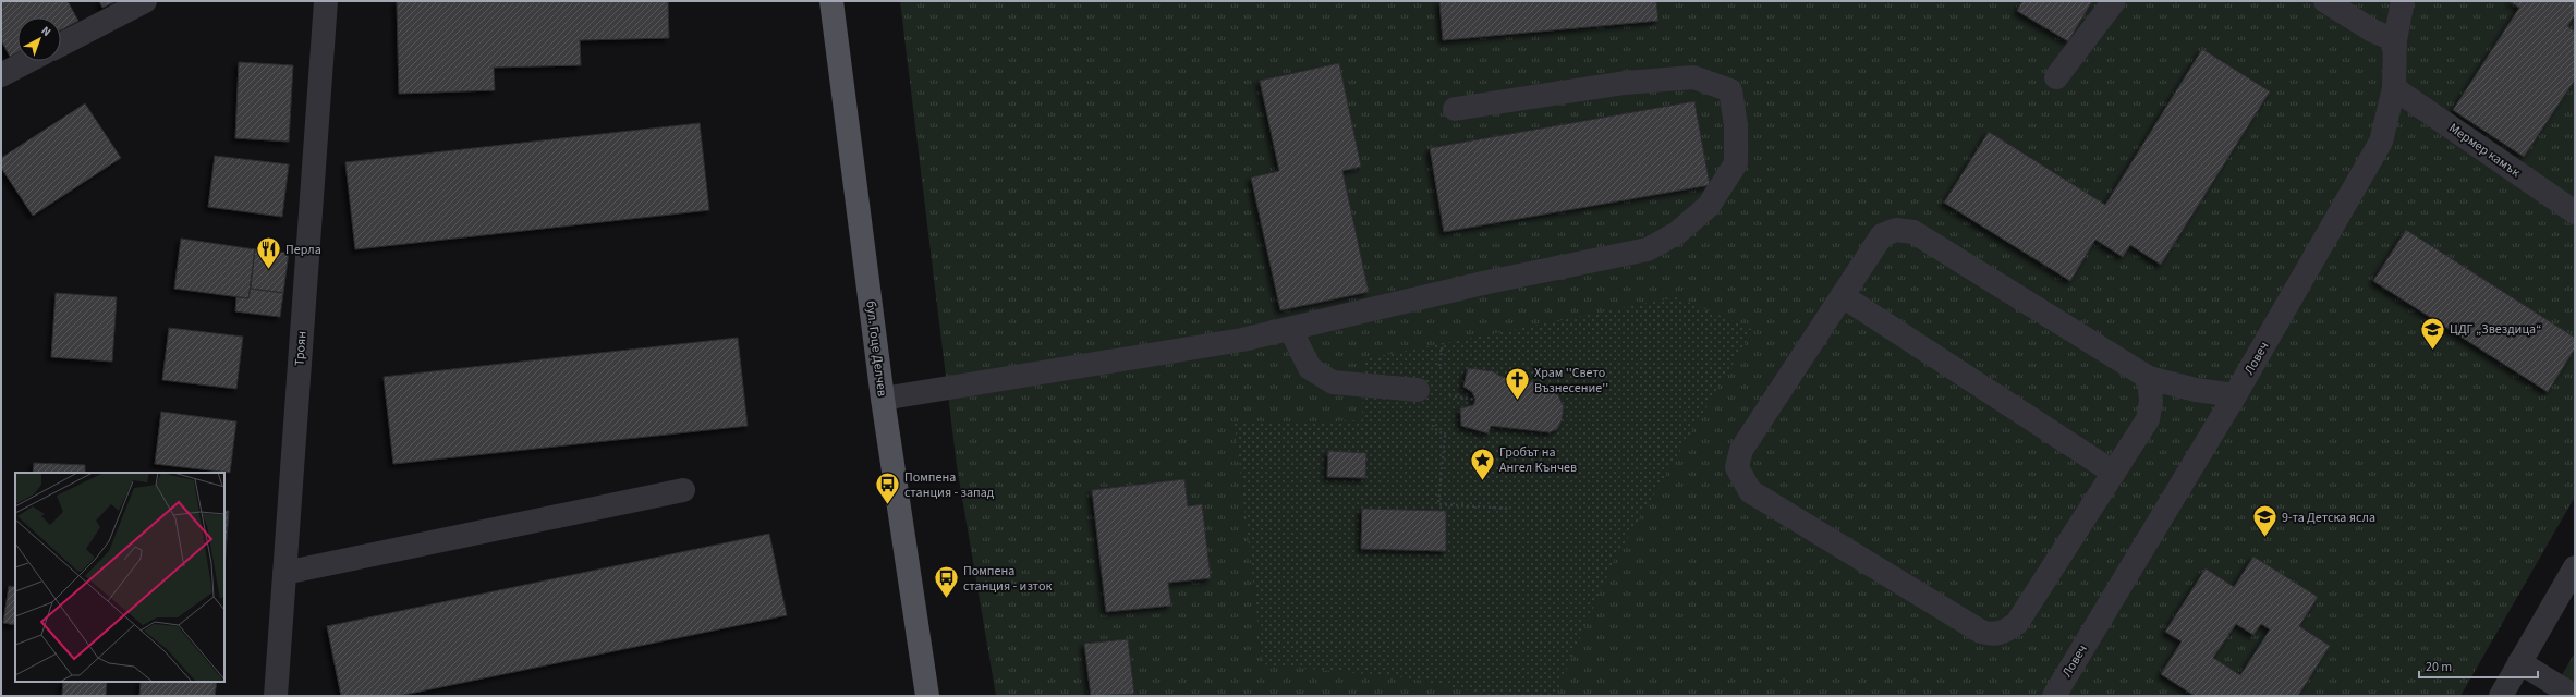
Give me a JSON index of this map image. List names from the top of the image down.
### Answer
{
  "streets": {
    "main road": ["бул. Гоце Делчев"],
    "street": ["Мермер камък", "Троян", "Ловеч"]
  },
  "crossings": [
    ["Мермер камък", "Ловеч"]
  ],
  "places": {
    "restaurant": ["Перла"],
    "school or university": ["ЦДГ „Звездица“", "9-та Детска ясла"],
    "church": ["Храм ''Свето Възнесение''"],
    "place": ["Гробът на Ангел Кънчев"],
    "bus stop": ["Помпена станция - запад", "Помпена станция - изток"]
  },
  "scale_bar": "20 m",
  "north": "top right"
}
